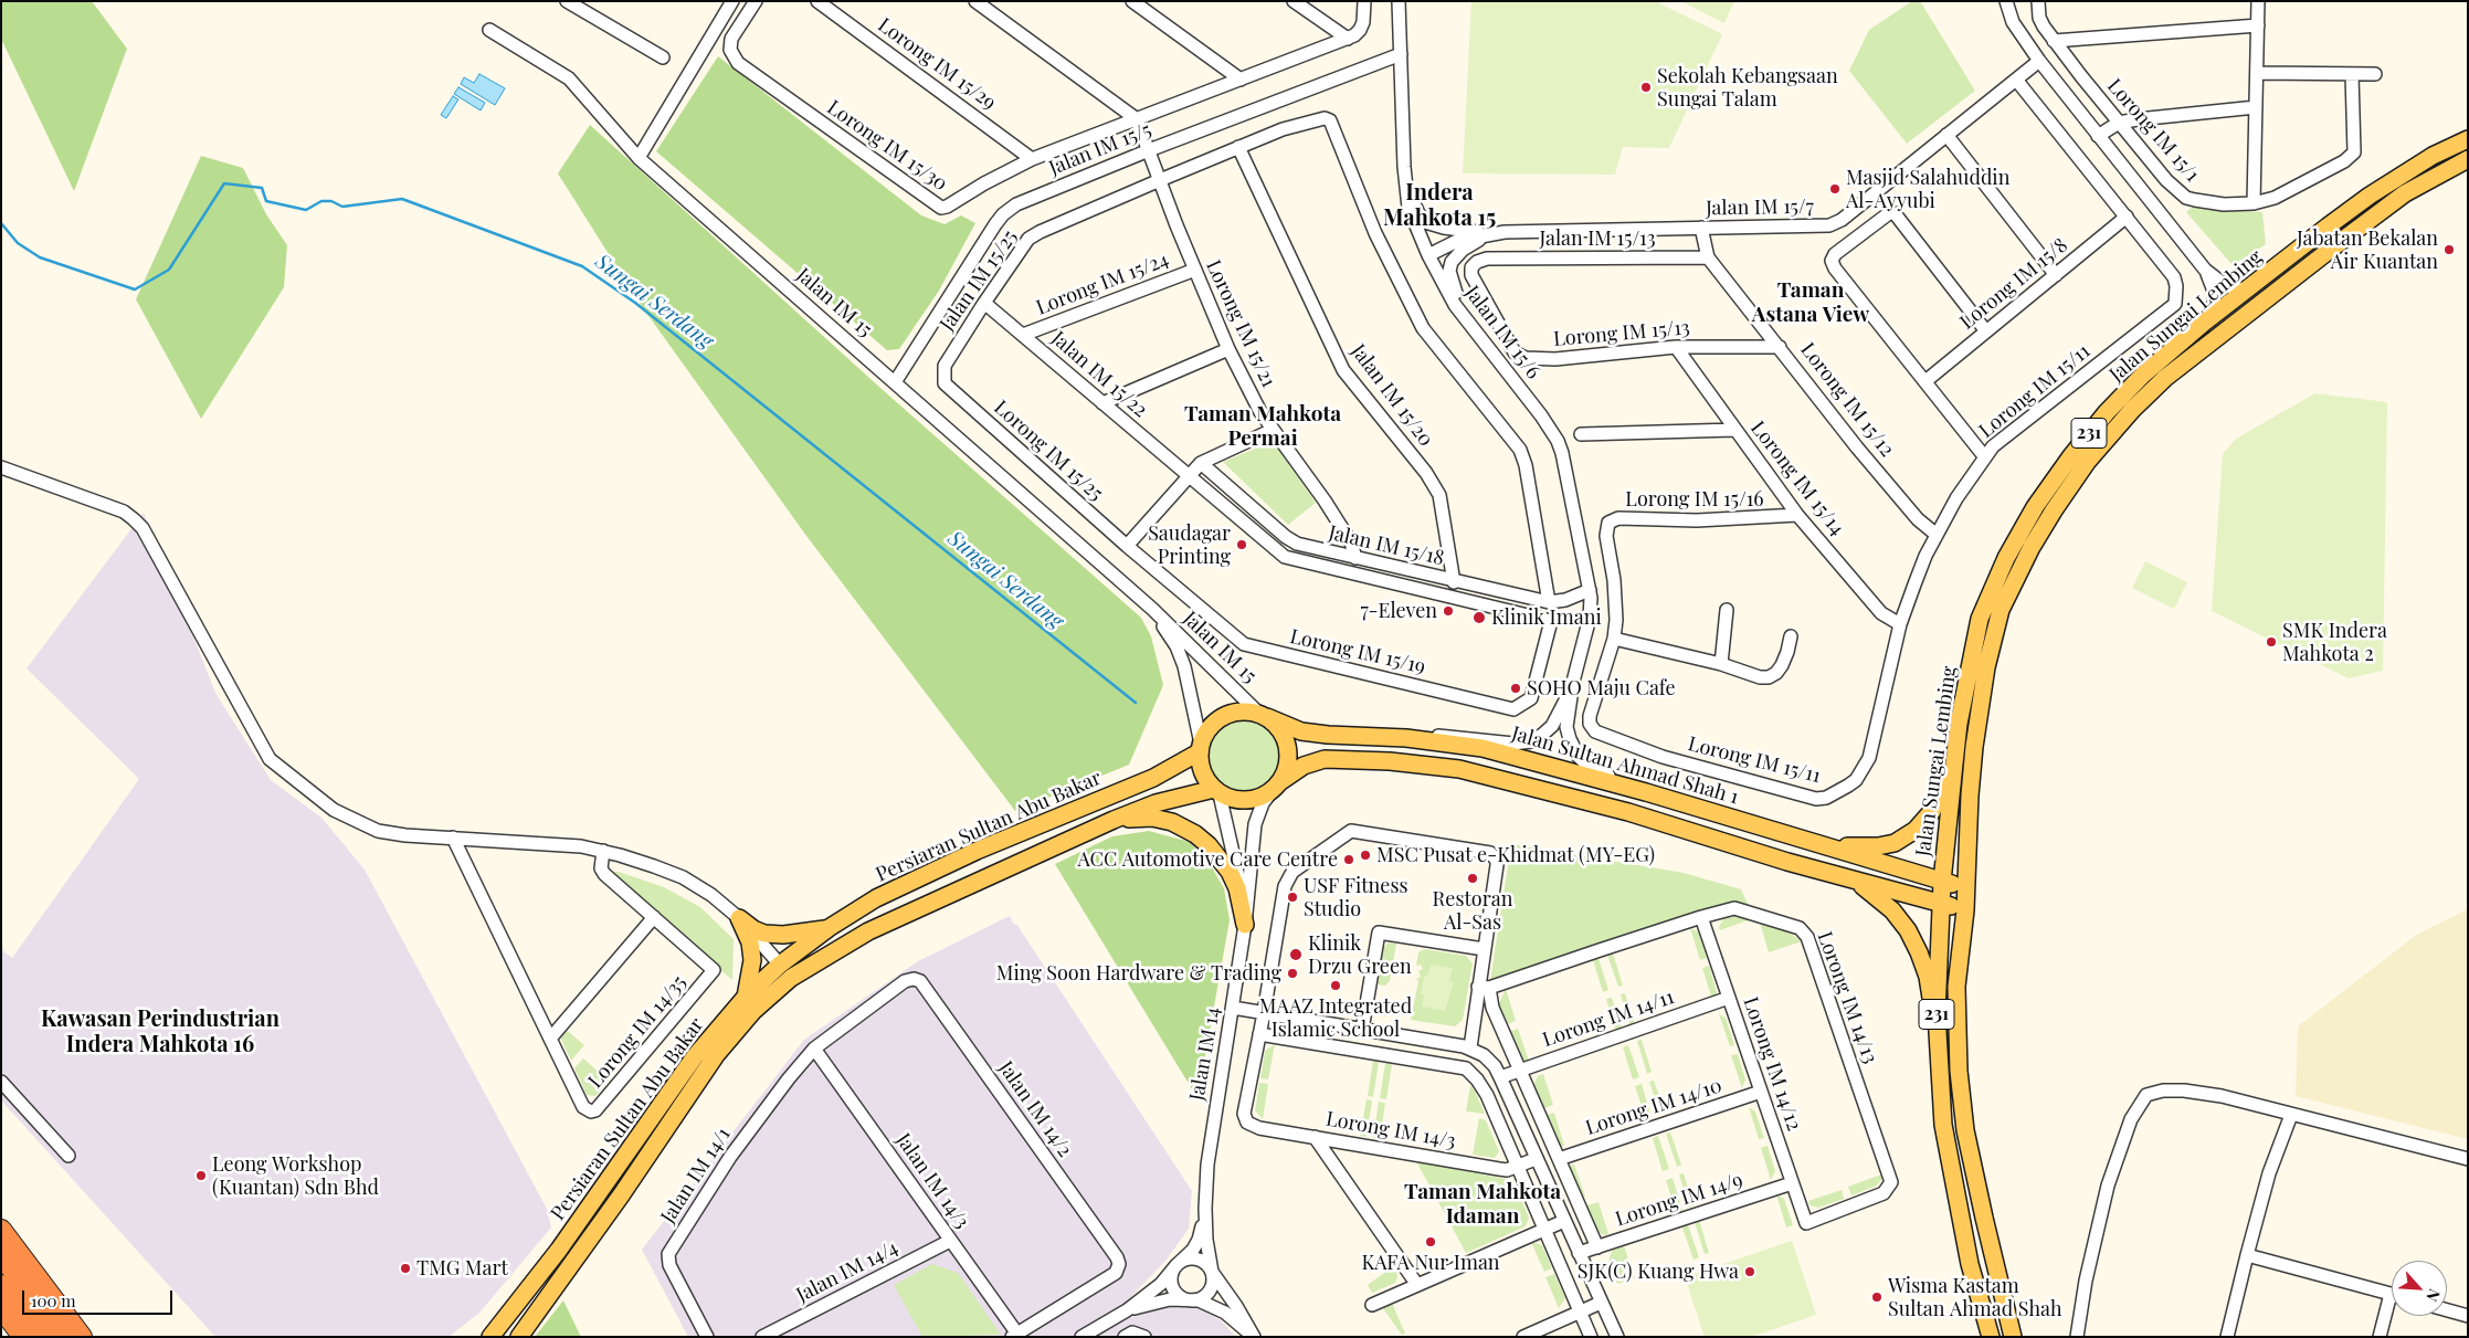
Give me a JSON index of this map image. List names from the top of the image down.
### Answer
{
  "streets": {
    "main road": [
      "Jalan Sungai Lembing",
      "231",
      "Jalan Sultan Ahmad Shah 1",
      "Persiaran Sultan Abu Bakar"
    ],
    "street": [
      "Lorong IM 15/29",
      "Lorong IM 15/1",
      "Lorong IM 15/30",
      "Jalan IM 15/5",
      "Jalan IM 15/7",
      "Jalan IM 15/13",
      "Jalan IM 15/25",
      "Lorong IM 15/24",
      "Lorong IM 15/8",
      "Jalan IM 15",
      "Lorong IM 15/21",
      "Jalan IM 15/6",
      "Lorong IM 15/13",
      "Jalan IM 15/22",
      "Lorong IM 15/11",
      "Jalan IM 15/20",
      "Lorong IM 15/12",
      "Lorong IM 15/25",
      "Lorong IM 15/14",
      "Lorong IM 15/16",
      "Jalan IM 15/18",
      "Lorong IM 15/19",
      "Lorong IM 14/13",
      "Lorong IM 14/11",
      "Lorong IM 14/35",
      "Jalan IM 14",
      "Lorong IM 14/12",
      "Lorong IM 14/10",
      "Jalan IM 14/2",
      "Lorong IM 14/3",
      "Jalan IM 14/1",
      "Jalan IM 14/3",
      "Lorong IM 14/9",
      "Jalan IM 14/4"
    ]
  },
  "crossings": [
    ["Lorong IM 15/29", "Lorong IM 15/30"],
    ["Lorong IM 15/30", "Lorong IM 15/21"],
    ["Jalan IM 15/5", "Jalan IM 15"],
    ["Jalan IM 15/5", "Lorong IM 15/21"],
    ["Jalan IM 15/5", "Jalan IM 15/6"],
    ["Jalan IM 15/7", "Jalan IM 15/6"],
    ["Jalan IM 15/7", "Lorong IM 15/11"],
    ["Jalan IM 15/7", "Lorong IM 15/12"],
    ["Jalan IM 15/13", "Lorong IM 15/13"],
    ["Jalan IM 15/13", "Lorong IM 15/12"],
    ["Jalan IM 15/25", "Lorong IM 15/21"],
    ["Jalan IM 15/25", "Jalan IM 15/22"],
    ["Jalan IM 15/25", "Jalan IM 15/20"],
    ["Jalan IM 15/25", "Lorong IM 15/25"],
    ["Jalan IM 15/25", "Jalan IM 15/18"],
    ["Lorong IM 15/24", "Lorong IM 15/21"],
    ["Lorong IM 15/24", "Jalan IM 15/22"],
    ["Lorong IM 15/8", "Lorong IM 15/11"],
    ["Jalan IM 15", "Jalan Sultan Ahmad Shah 1"],
    ["Jalan IM 15", "Persiaran Sultan Abu Bakar"],
    ["Jalan IM 15", "Jalan IM 14"],
    ["Jalan Sungai Lembing", "Jalan Sultan Ahmad Shah 1"],
    ["Lorong IM 15/21", "Jalan IM 15/18"],
    ["Jalan IM 15/6", "Jalan IM 15/18"],
    ["Jalan IM 15/6", "Jalan Sultan Ahmad Shah 1"],
    ["Lorong IM 15/13", "Lorong IM 15/12"],
    ["Lorong IM 15/13", "Lorong IM 15/14"],
    ["Jalan IM 15/22", "Lorong IM 15/19"],
    ["Lorong IM 15/11", "Lorong IM 15/12"],
    ["Lorong IM 15/11", "Lorong IM 15/14"],
    ["Lorong IM 15/11", "Lorong IM 15/16"],
    ["Jalan IM 15/20", "Jalan IM 15/18"],
    ["Lorong IM 15/25", "Lorong IM 15/19"],
    ["Lorong IM 15/14", "Lorong IM 15/16"],
    ["Jalan Sultan Ahmad Shah 1", "Persiaran Sultan Abu Bakar"],
    ["Jalan Sultan Ahmad Shah 1", "Jalan IM 14"],
    ["Persiaran Sultan Abu Bakar", "Jalan IM 14"],
    ["Lorong IM 14/13", "Lorong IM 14/12"],
    ["Lorong IM 14/11", "Lorong IM 14/12"],
    ["Lorong IM 14/12", "Lorong IM 14/10"],
    ["Lorong IM 14/12", "Lorong IM 14/9"],
    ["Jalan IM 14/2", "Jalan IM 14/1"],
    ["Jalan IM 14/2", "Jalan IM 14/3"],
    ["Jalan IM 14/1", "Jalan IM 14/3"],
    ["Jalan IM 14/3", "Jalan IM 14/4"]
  ],
  "districts": [
    "Indera Mahkota 15",
    "Taman Astana View",
    "Taman Mahkota Permai",
    "Kawasan Perindustrian Indera Mahkota 16",
    "Taman Mahkota Idaman"
  ],
  "water": ["Sungai Serdang"],
  "places": [
    "Sekolah Kebangsaan Sungai Talam",
    "Masjid Salahuddin Al-Ayyubi",
    "Jabatan Bekalan Air Kuantan",
    "Saudagar Printing",
    "7-Eleven",
    "Klinik Imani",
    "SMK Indera Mahkota 2",
    "SOHO Maju Cafe",
    "MSC Pusat e-Khidmat (MY-EG)",
    "ACC Automotive Care Centre",
    "Restoran Al-Sas",
    "USF Fitness Studio",
    "Klinik Drzu Green",
    "Ming Soon Hardware & Trading",
    "MAAZ Integrated Islamic School",
    "Leong Workshop (Kuantan) Sdn Bhd",
    "KAFA Nur Iman",
    "TMG Mart",
    "SJK(C) Kuang Hwa",
    "Wisma Kastam Sultan Ahmad Shah"
  ],
  "scale_bar": "100 m",
  "north": "bottom right"
}
